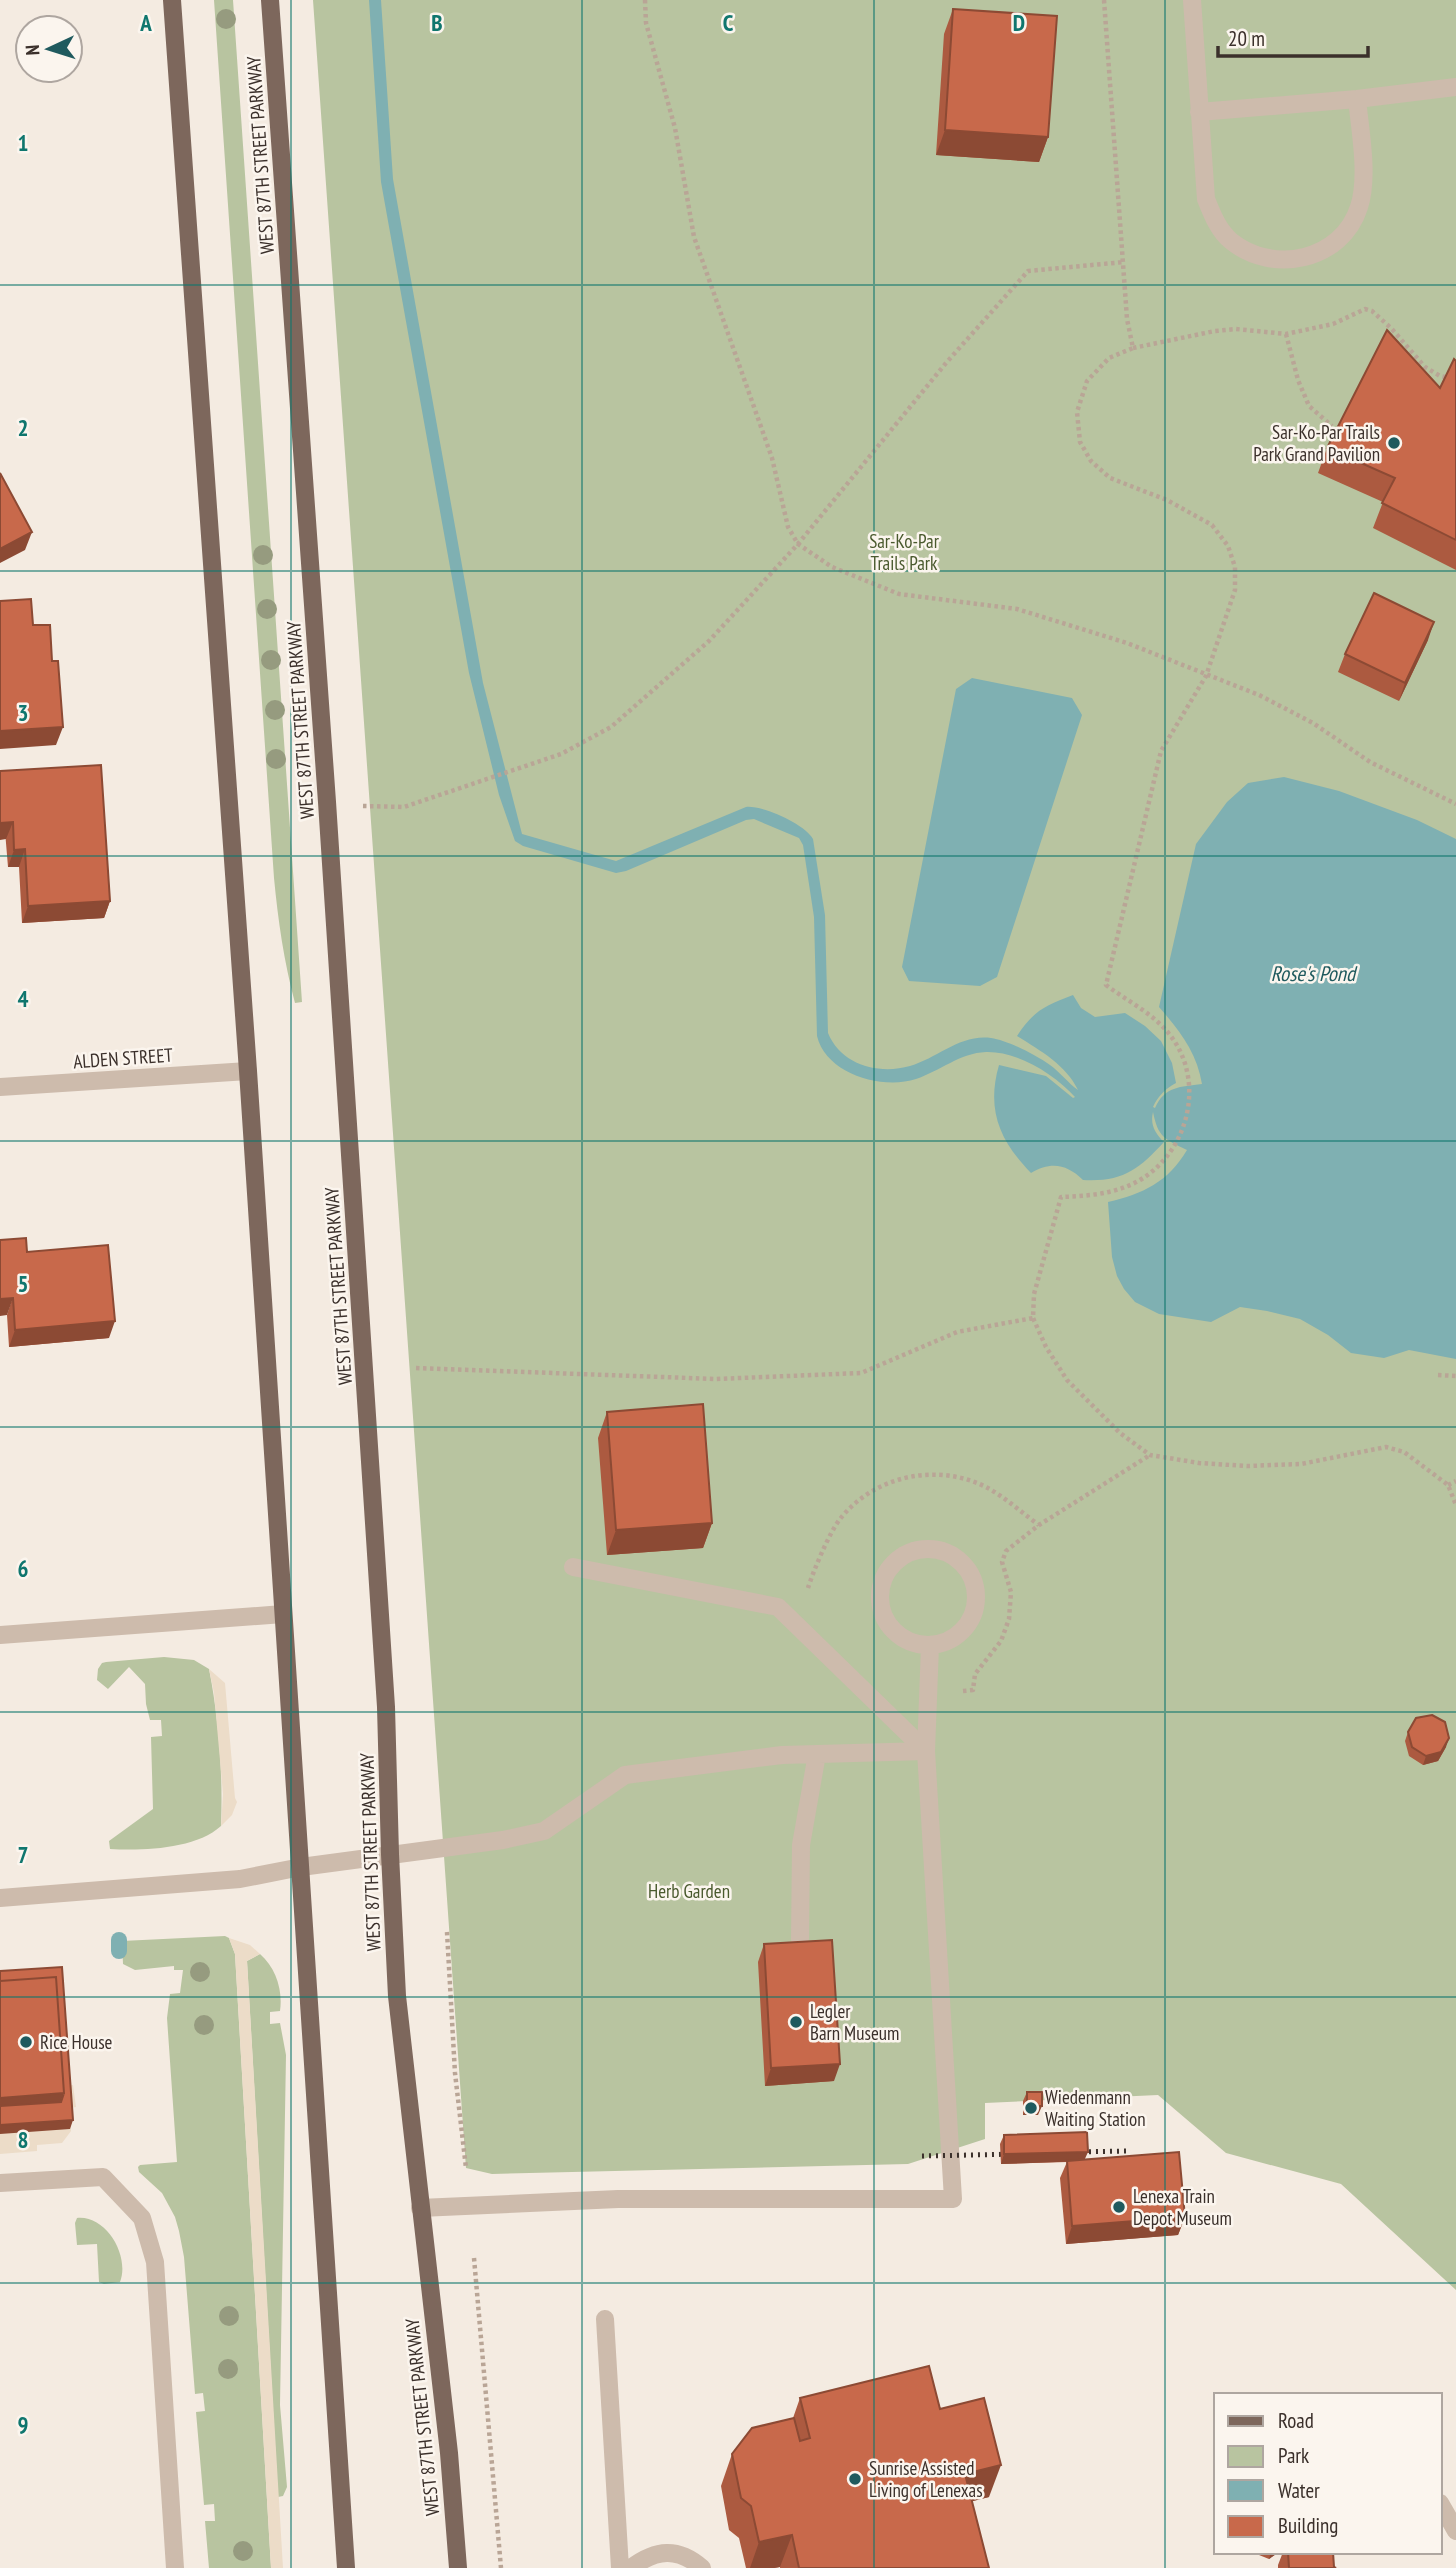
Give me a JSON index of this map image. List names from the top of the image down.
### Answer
{
  "streets": {
    "main road": ["WEST 87TH STREET PARKWAY"],
    "street": ["ALDEN STREET"]
  },
  "water": ["Rose's Pond"],
  "parks": ["Sar-Ko-Par Trails Park", "Herb Garden"],
  "places": [
    "Sar-Ko-Par Trails Park Grand Pavilion",
    "Legler Barn Museum",
    "Rice House",
    "Wiedenmann Waiting Station",
    "Lenexa Train Depot Museum",
    "Sunrise Assisted Living of Lenexas"
  ],
  "legend": [
    "Road",
    "Park",
    "Water",
    "Building"
  ],
  "scale_bar": "20 m",
  "north": "left",
  "grid": {
    "columns": [
      "A",
      "B",
      "C",
      "D"
    ],
    "rows": [
      "1",
      "2",
      "3",
      "4",
      "5",
      "6",
      "7",
      "8",
      "9"
    ]
  }
}
